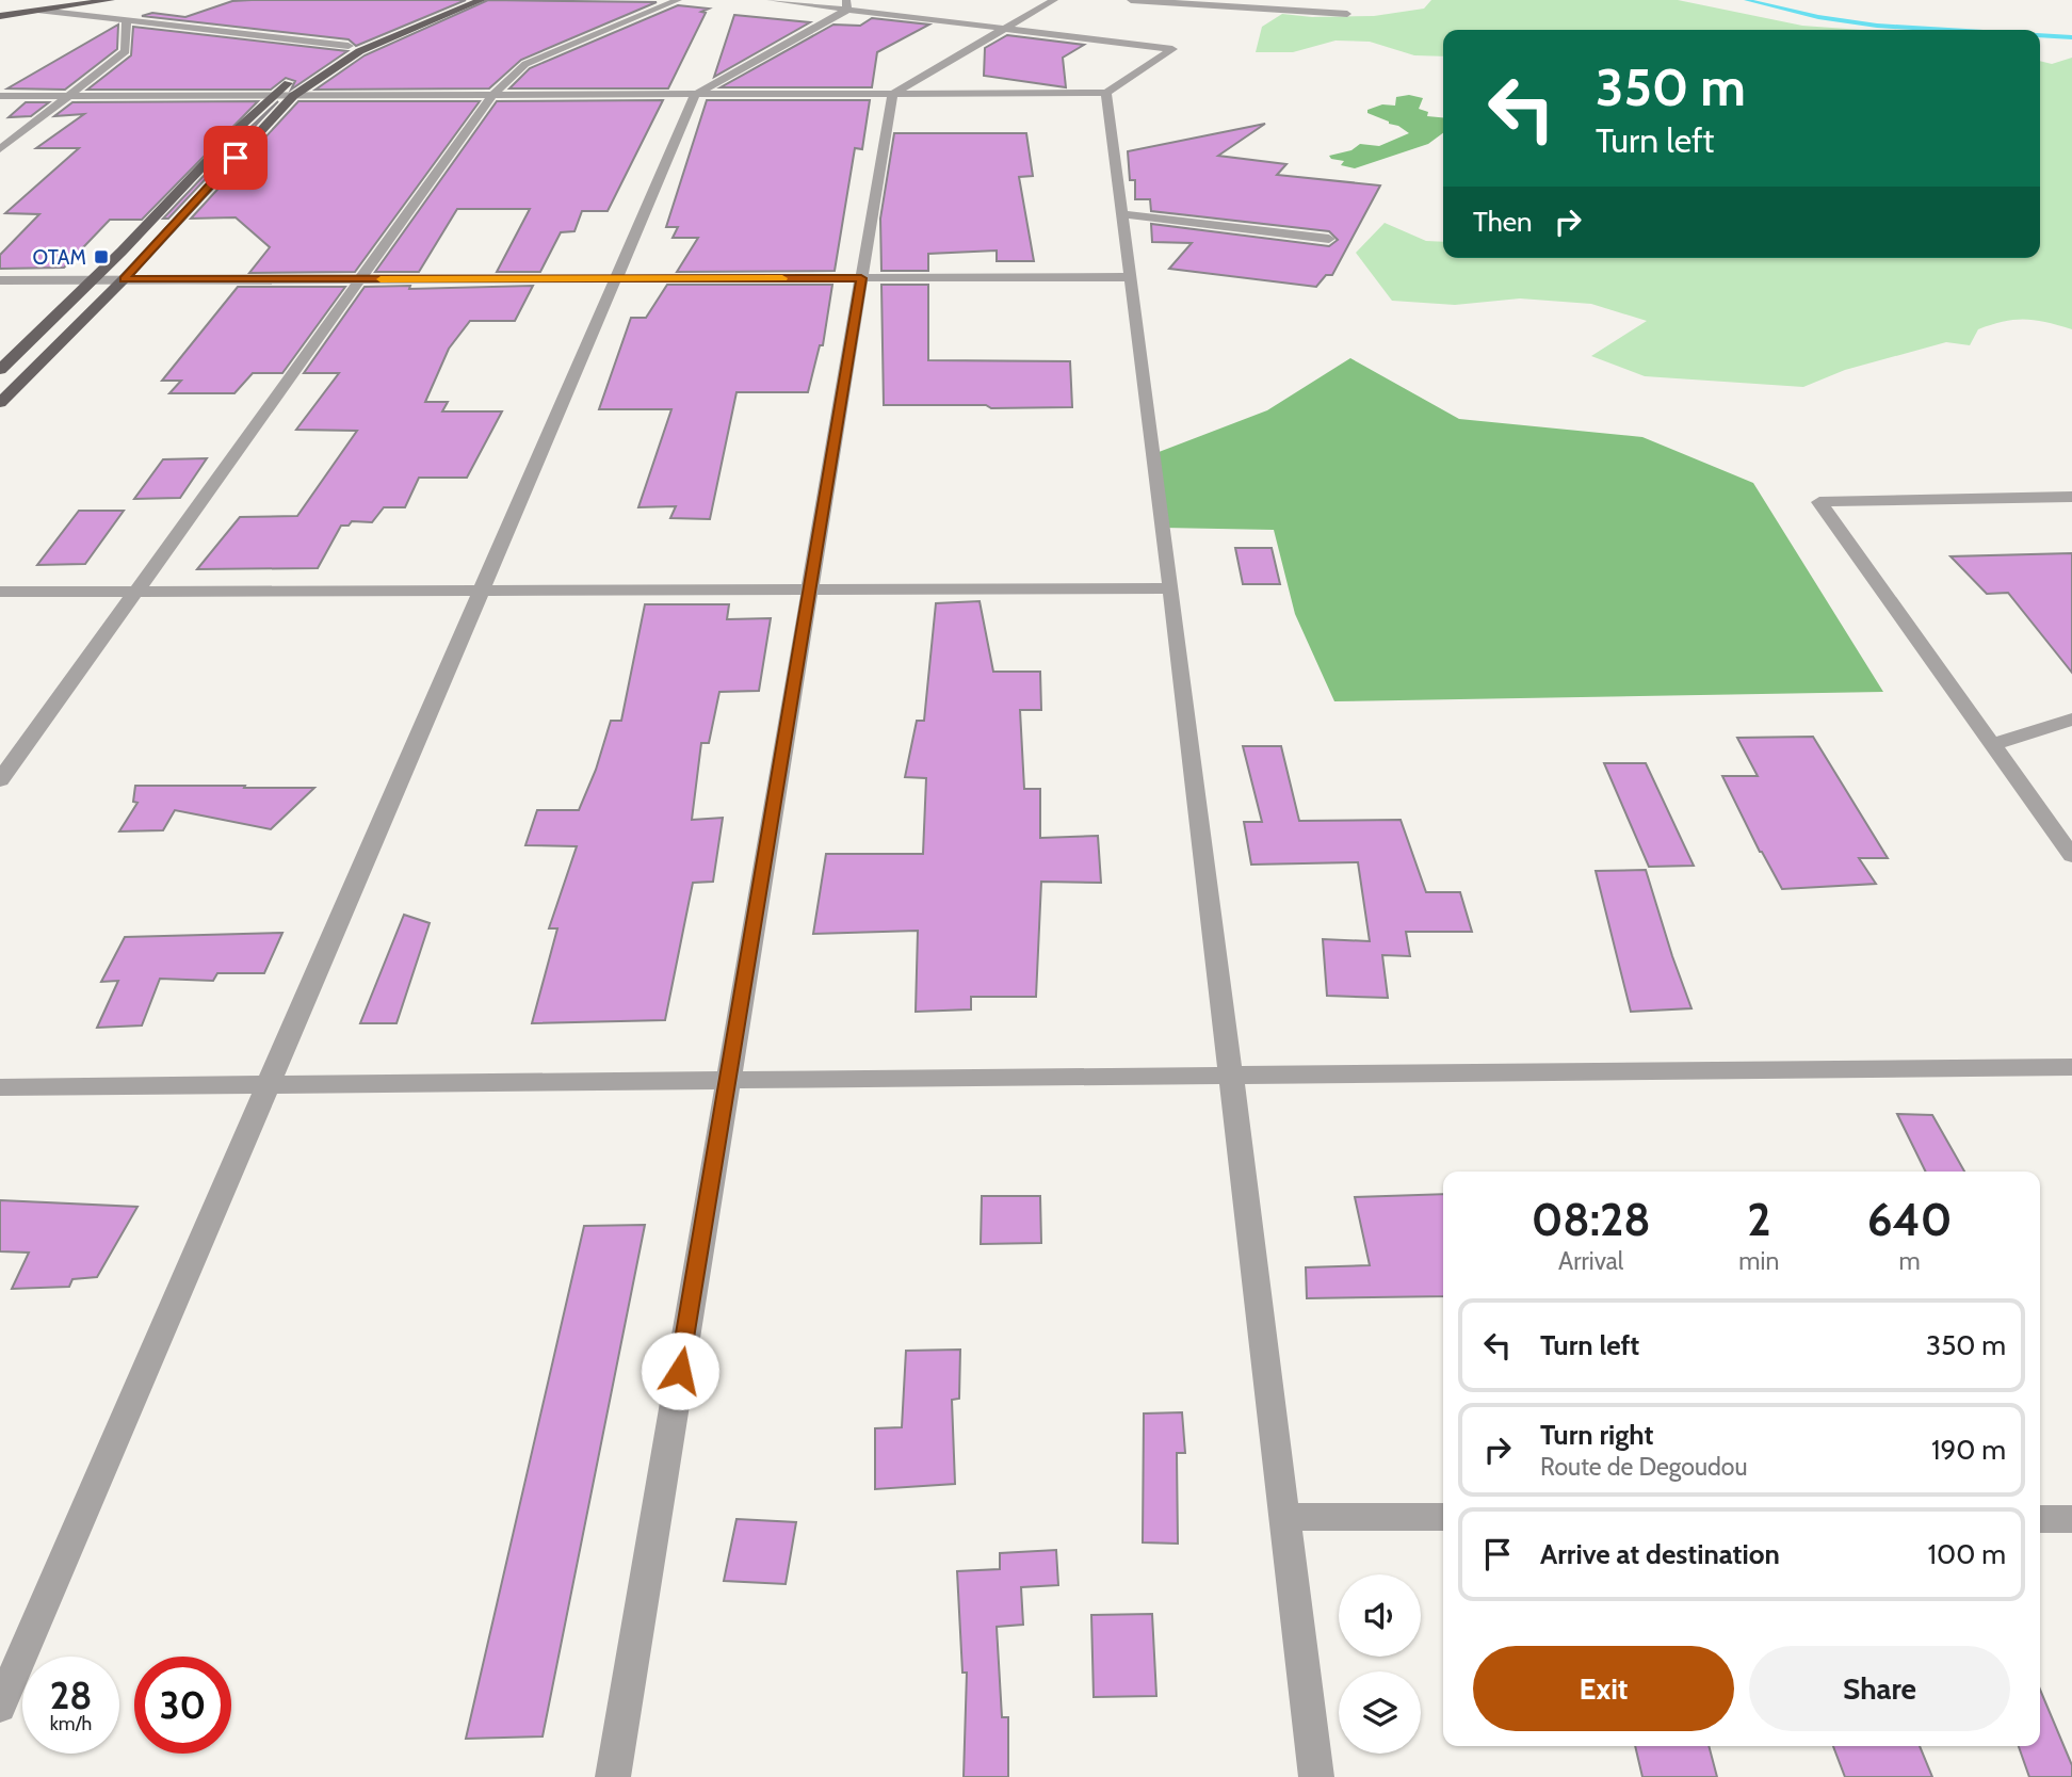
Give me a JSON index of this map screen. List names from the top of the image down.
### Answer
{
  "places": {
    "transit": ["OTAM"]
  },
  "page": {
    "turn": ["350 m", "Turn left"],
    "then": "Then",
    "eta": [
      "08:28",
      "Arrival",
      "2",
      "min",
      "640",
      "m"
    ],
    "list": [
      {
        "name": "Turn left",
        "value": "350 m"
      },
      {
        "name": "Turn right",
        "note": "Route de Degoudou",
        "value": "190 m"
      },
      {
        "name": "Arrive at destination",
        "value": "100 m"
      }
    ],
    "buttons": ["Exit", "Share"],
    "speed": "28 km/h",
    "limit": "30"
  }
}
